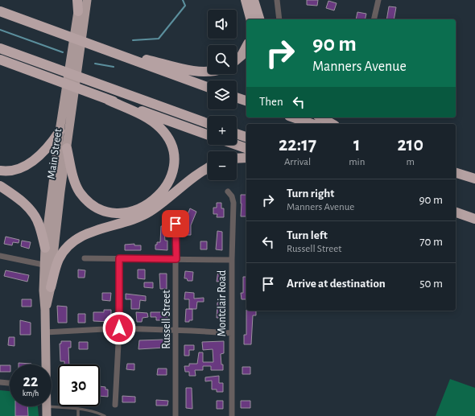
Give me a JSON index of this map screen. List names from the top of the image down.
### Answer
{
  "streets": {
    "highway": ["Main Street"],
    "street": ["Montclair Road", "Russell Street"]
  },
  "page": {
    "map_buttons": ["+", "−"],
    "turn": ["90 m", "Manners Avenue"],
    "then": "Then",
    "eta": [
      "22:17",
      "Arrival",
      "1",
      "min",
      "210",
      "m"
    ],
    "list": [
      {
        "name": "Turn right",
        "note": "Manners Avenue",
        "value": "90 m"
      },
      {
        "name": "Turn left",
        "note": "Russell Street",
        "value": "70 m"
      },
      {
        "name": "Arrive at destination",
        "value": "50 m"
      }
    ],
    "speed": "22 km/h",
    "limit": "30"
  }
}
